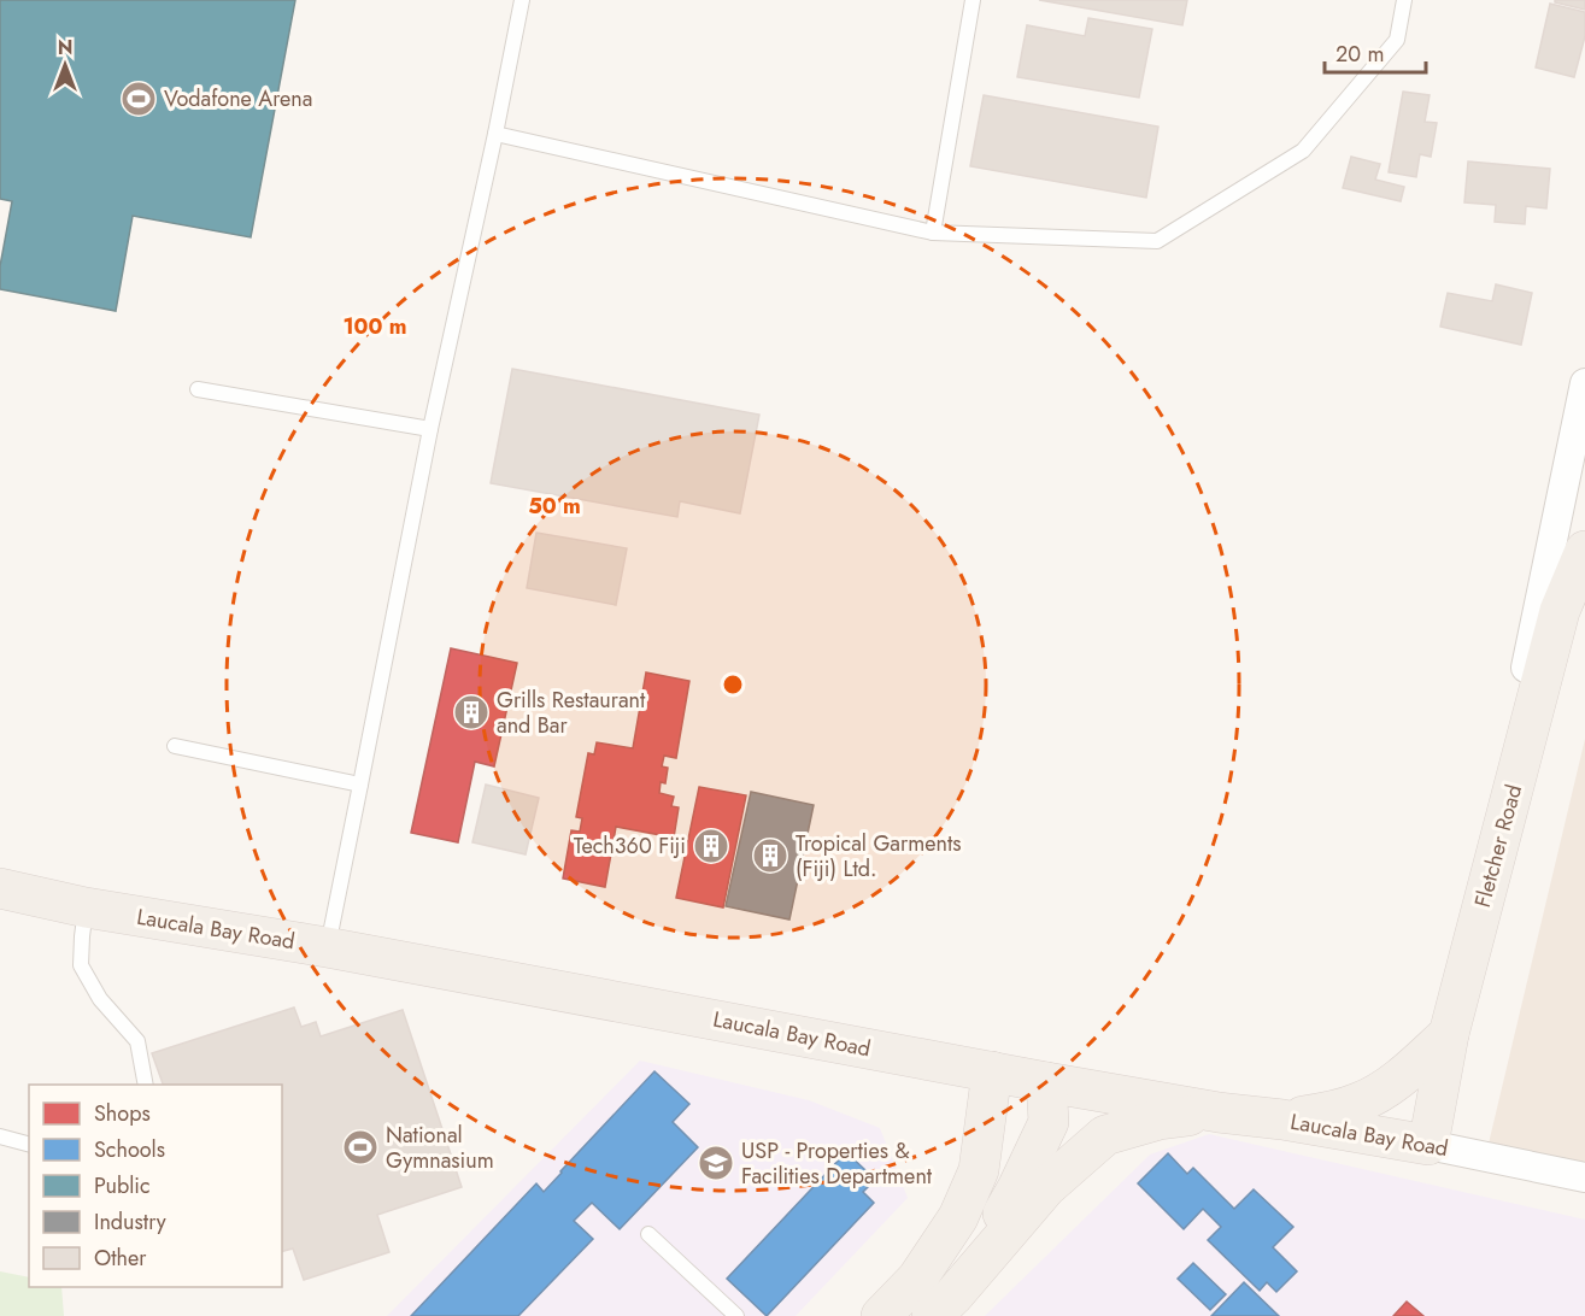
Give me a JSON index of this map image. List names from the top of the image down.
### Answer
{
  "streets": {
    "main road": ["Fletcher Road", "Laucala Bay Road"]
  },
  "crossings": [
    ["Fletcher Road", "Laucala Bay Road"]
  ],
  "places": {
    "sports": ["Vodafone Arena", "National Gymnasium"],
    "building": ["Grills Restaurant and Bar", "Tech360 Fiji", "Tropical Garments (Fiji) Ltd."],
    "school or university": ["USP - Properties & Facilities Department"]
  },
  "legend": [
    "Shops",
    "Schools",
    "Public",
    "Industry",
    "Other"
  ],
  "scale_bar": "20 m",
  "north": "top",
  "rings": ["100 m", "50 m"]
}
